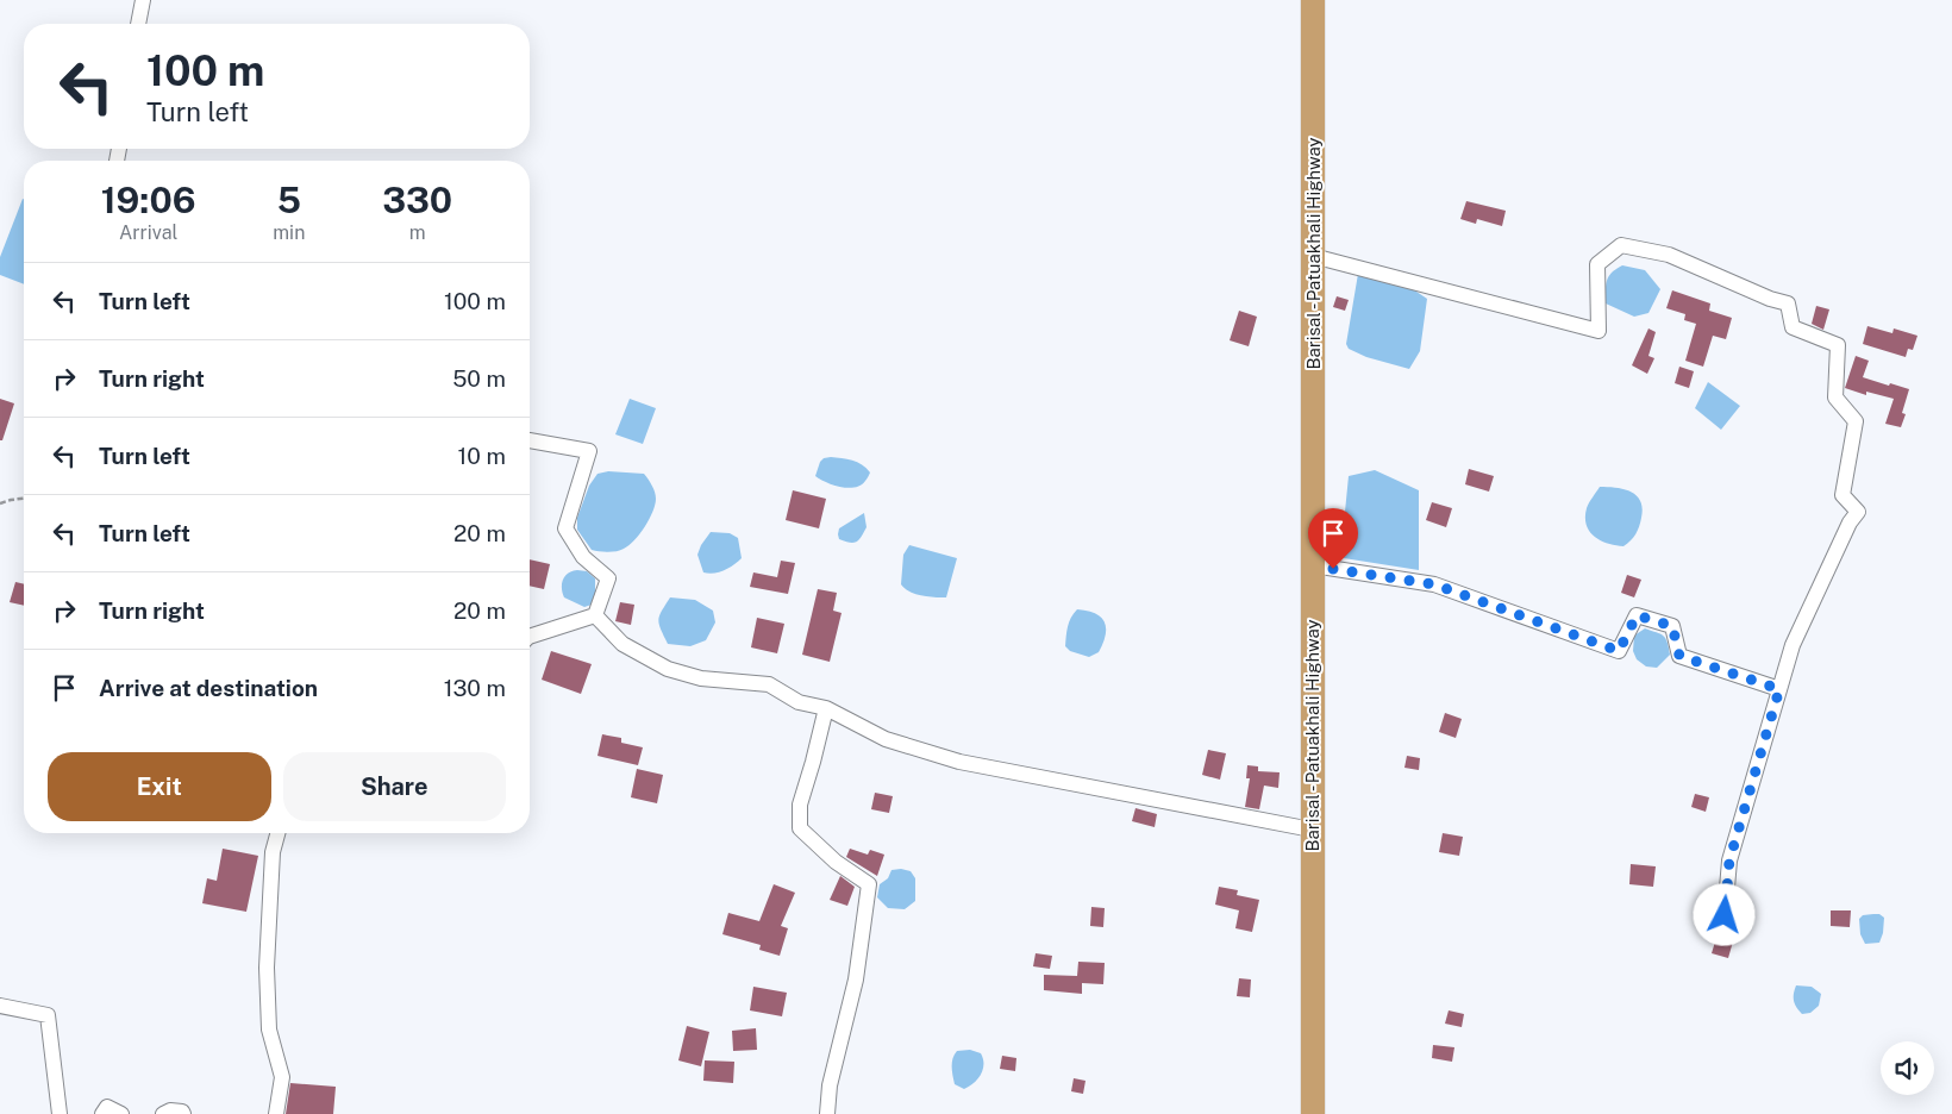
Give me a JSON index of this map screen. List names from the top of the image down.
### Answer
{
  "streets": {
    "highway": ["Barisal - Patuakhali Highway"]
  },
  "page": {
    "turn": ["100 m", "Turn left"],
    "eta": [
      "19:06",
      "Arrival",
      "5",
      "min",
      "330",
      "m"
    ],
    "list": [
      {
        "name": "Turn left",
        "value": "100 m"
      },
      {
        "name": "Turn right",
        "value": "50 m"
      },
      {
        "name": "Turn left",
        "value": "10 m"
      },
      {
        "name": "Turn left",
        "value": "20 m"
      },
      {
        "name": "Turn right",
        "value": "20 m"
      },
      {
        "name": "Arrive at destination",
        "value": "130 m"
      }
    ],
    "buttons": ["Exit", "Share"]
  }
}
